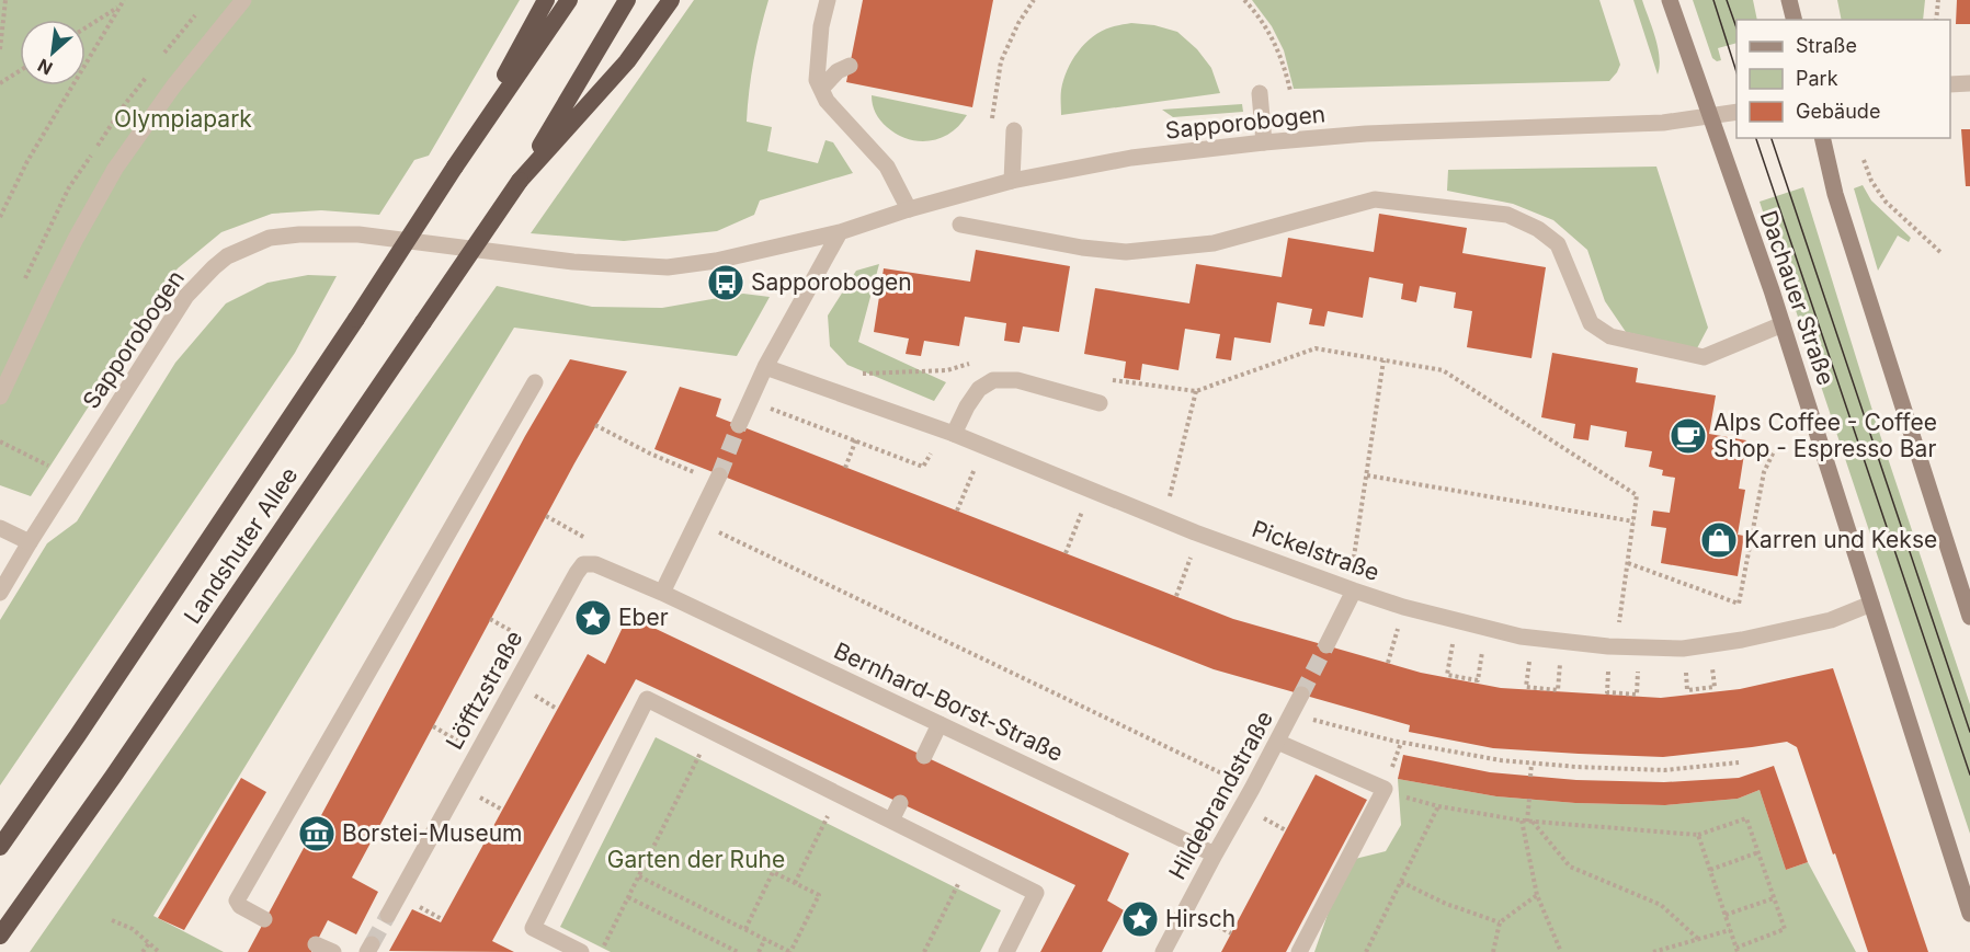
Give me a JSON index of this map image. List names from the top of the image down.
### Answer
{
  "streets": {
    "highway": ["Landshuter Allee"],
    "main road": ["Dachauer Straße"],
    "street": [
      "Sapporobogen",
      "Pickelstraße",
      "Löfftzstraße",
      "Bernhard-Borst-Straße",
      "Hildebrandstraße"
    ]
  },
  "crossings": [
    ["Sapporobogen", "Dachauer Straße"],
    ["Dachauer Straße", "Pickelstraße"],
    ["Löfftzstraße", "Bernhard-Borst-Straße"],
    ["Bernhard-Borst-Straße", "Hildebrandstraße"]
  ],
  "parks": ["Olympiapark", "Garten der Ruhe"],
  "places": {
    "bus stop": ["Sapporobogen"],
    "cafe": ["Alps Coffee - Coffee Shop - Espresso Bar"],
    "shop": ["Karren und Kekse"],
    "place": ["Eber", "Hirsch"],
    "museum": ["Borstei-Museum"]
  },
  "legend": ["Straße", "Park", "Gebäude"],
  "north": "bottom left"
}
